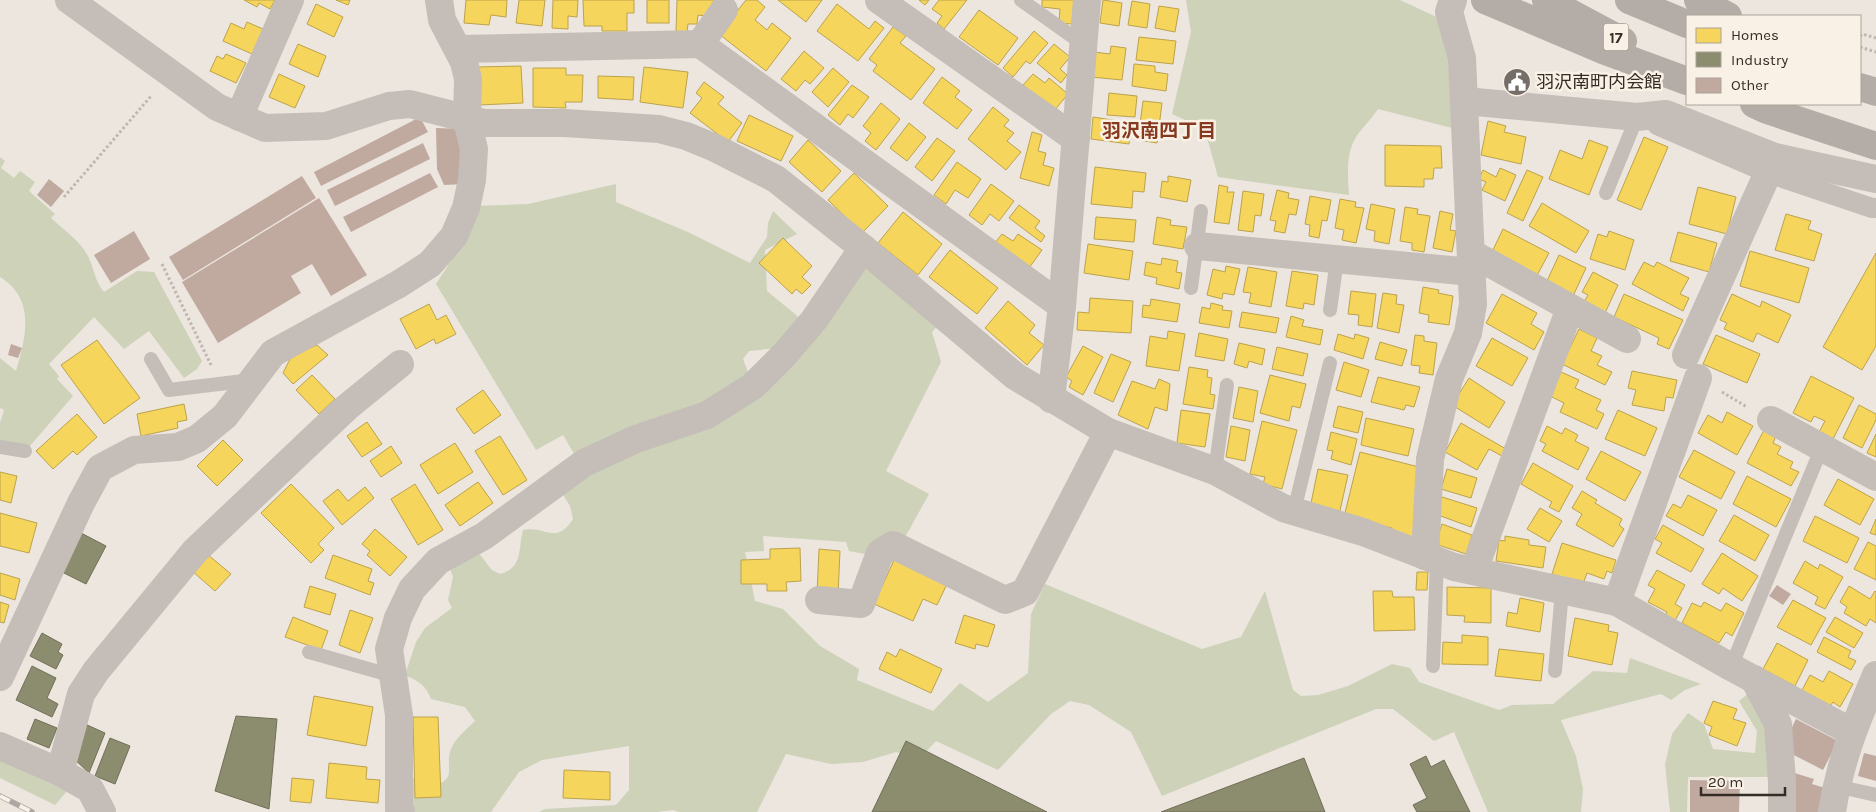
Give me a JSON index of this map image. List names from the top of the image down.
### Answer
{
  "streets": {
    "main road": ["17"]
  },
  "districts": ["羽沢南四丁目"],
  "places": {
    "public building": ["羽沢南町内会館"]
  },
  "legend": ["Homes", "Industry", "Other"],
  "scale_bar": "20 m"
}
